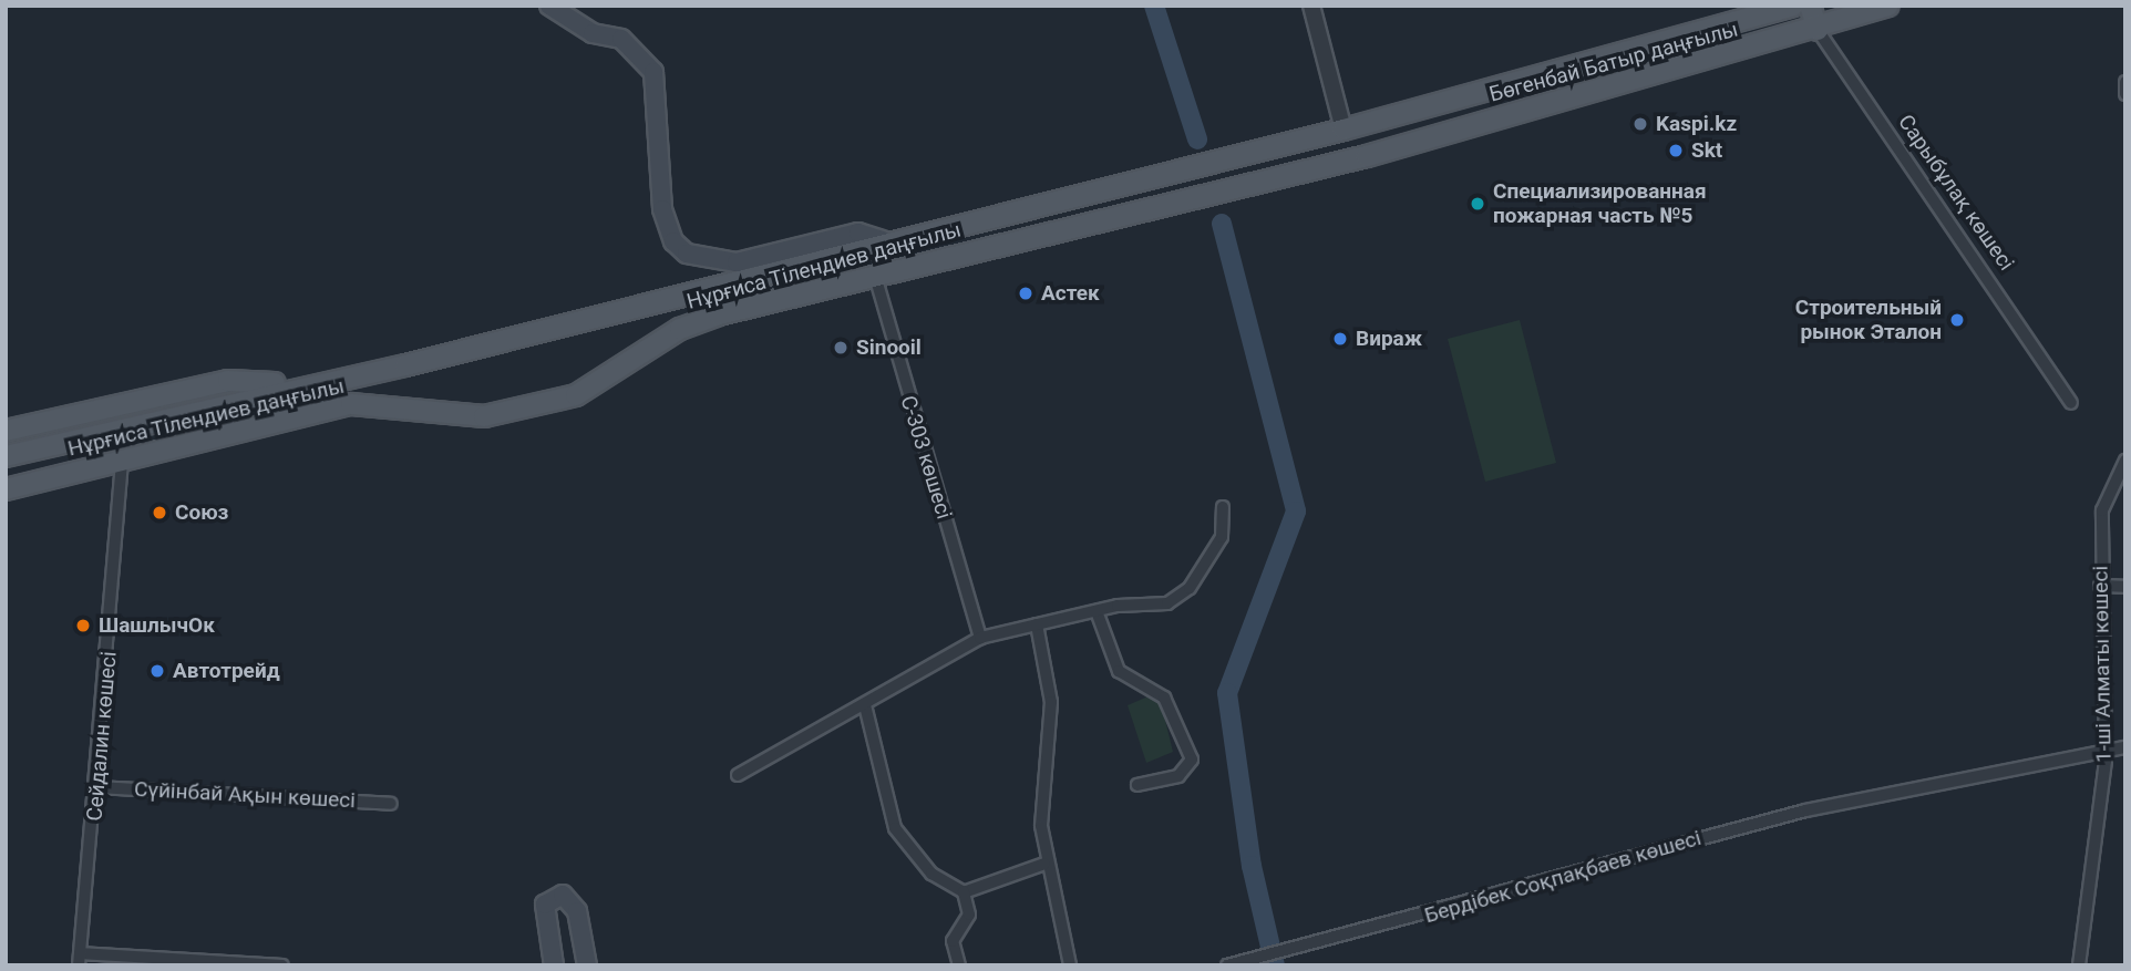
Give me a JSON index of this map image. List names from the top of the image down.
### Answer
{
  "streets": {
    "main road": ["Бөгенбай Батыр даңғылы", "Сарыбұлақ көшесі", "Нұрғиса Тілендиев даңғылы"],
    "street": [
      "С-303 көшесі",
      "1-ші Алматы көшесі",
      "Сейдалин көшесі",
      "Сүйінбай Ақын көшесі",
      "Бердібек Соқпақбаев көшесі"
    ]
  },
  "crossings": [
    ["Бөгенбай Батыр даңғылы", "Сарыбұлақ көшесі"],
    ["Бөгенбай Батыр даңғылы", "Нұрғиса Тілендиев даңғылы"],
    ["Нұрғиса Тілендиев даңғылы", "С-303 көшесі"],
    ["Нұрғиса Тілендиев даңғылы", "Сейдалин көшесі"],
    ["1-ші Алматы көшесі", "Бердібек Соқпақбаев көшесі"],
    ["Сейдалин көшесі", "Сүйінбай Ақын көшесі"]
  ],
  "places": [
    "Kaspi.kz",
    "Skt",
    "Специализированная пожарная часть №5",
    "Астек",
    "Строительный рынок Эталон",
    "Вираж",
    "Sinooil",
    "Союз",
    "ШашлычОк",
    "Автотрейд"
  ]
}
